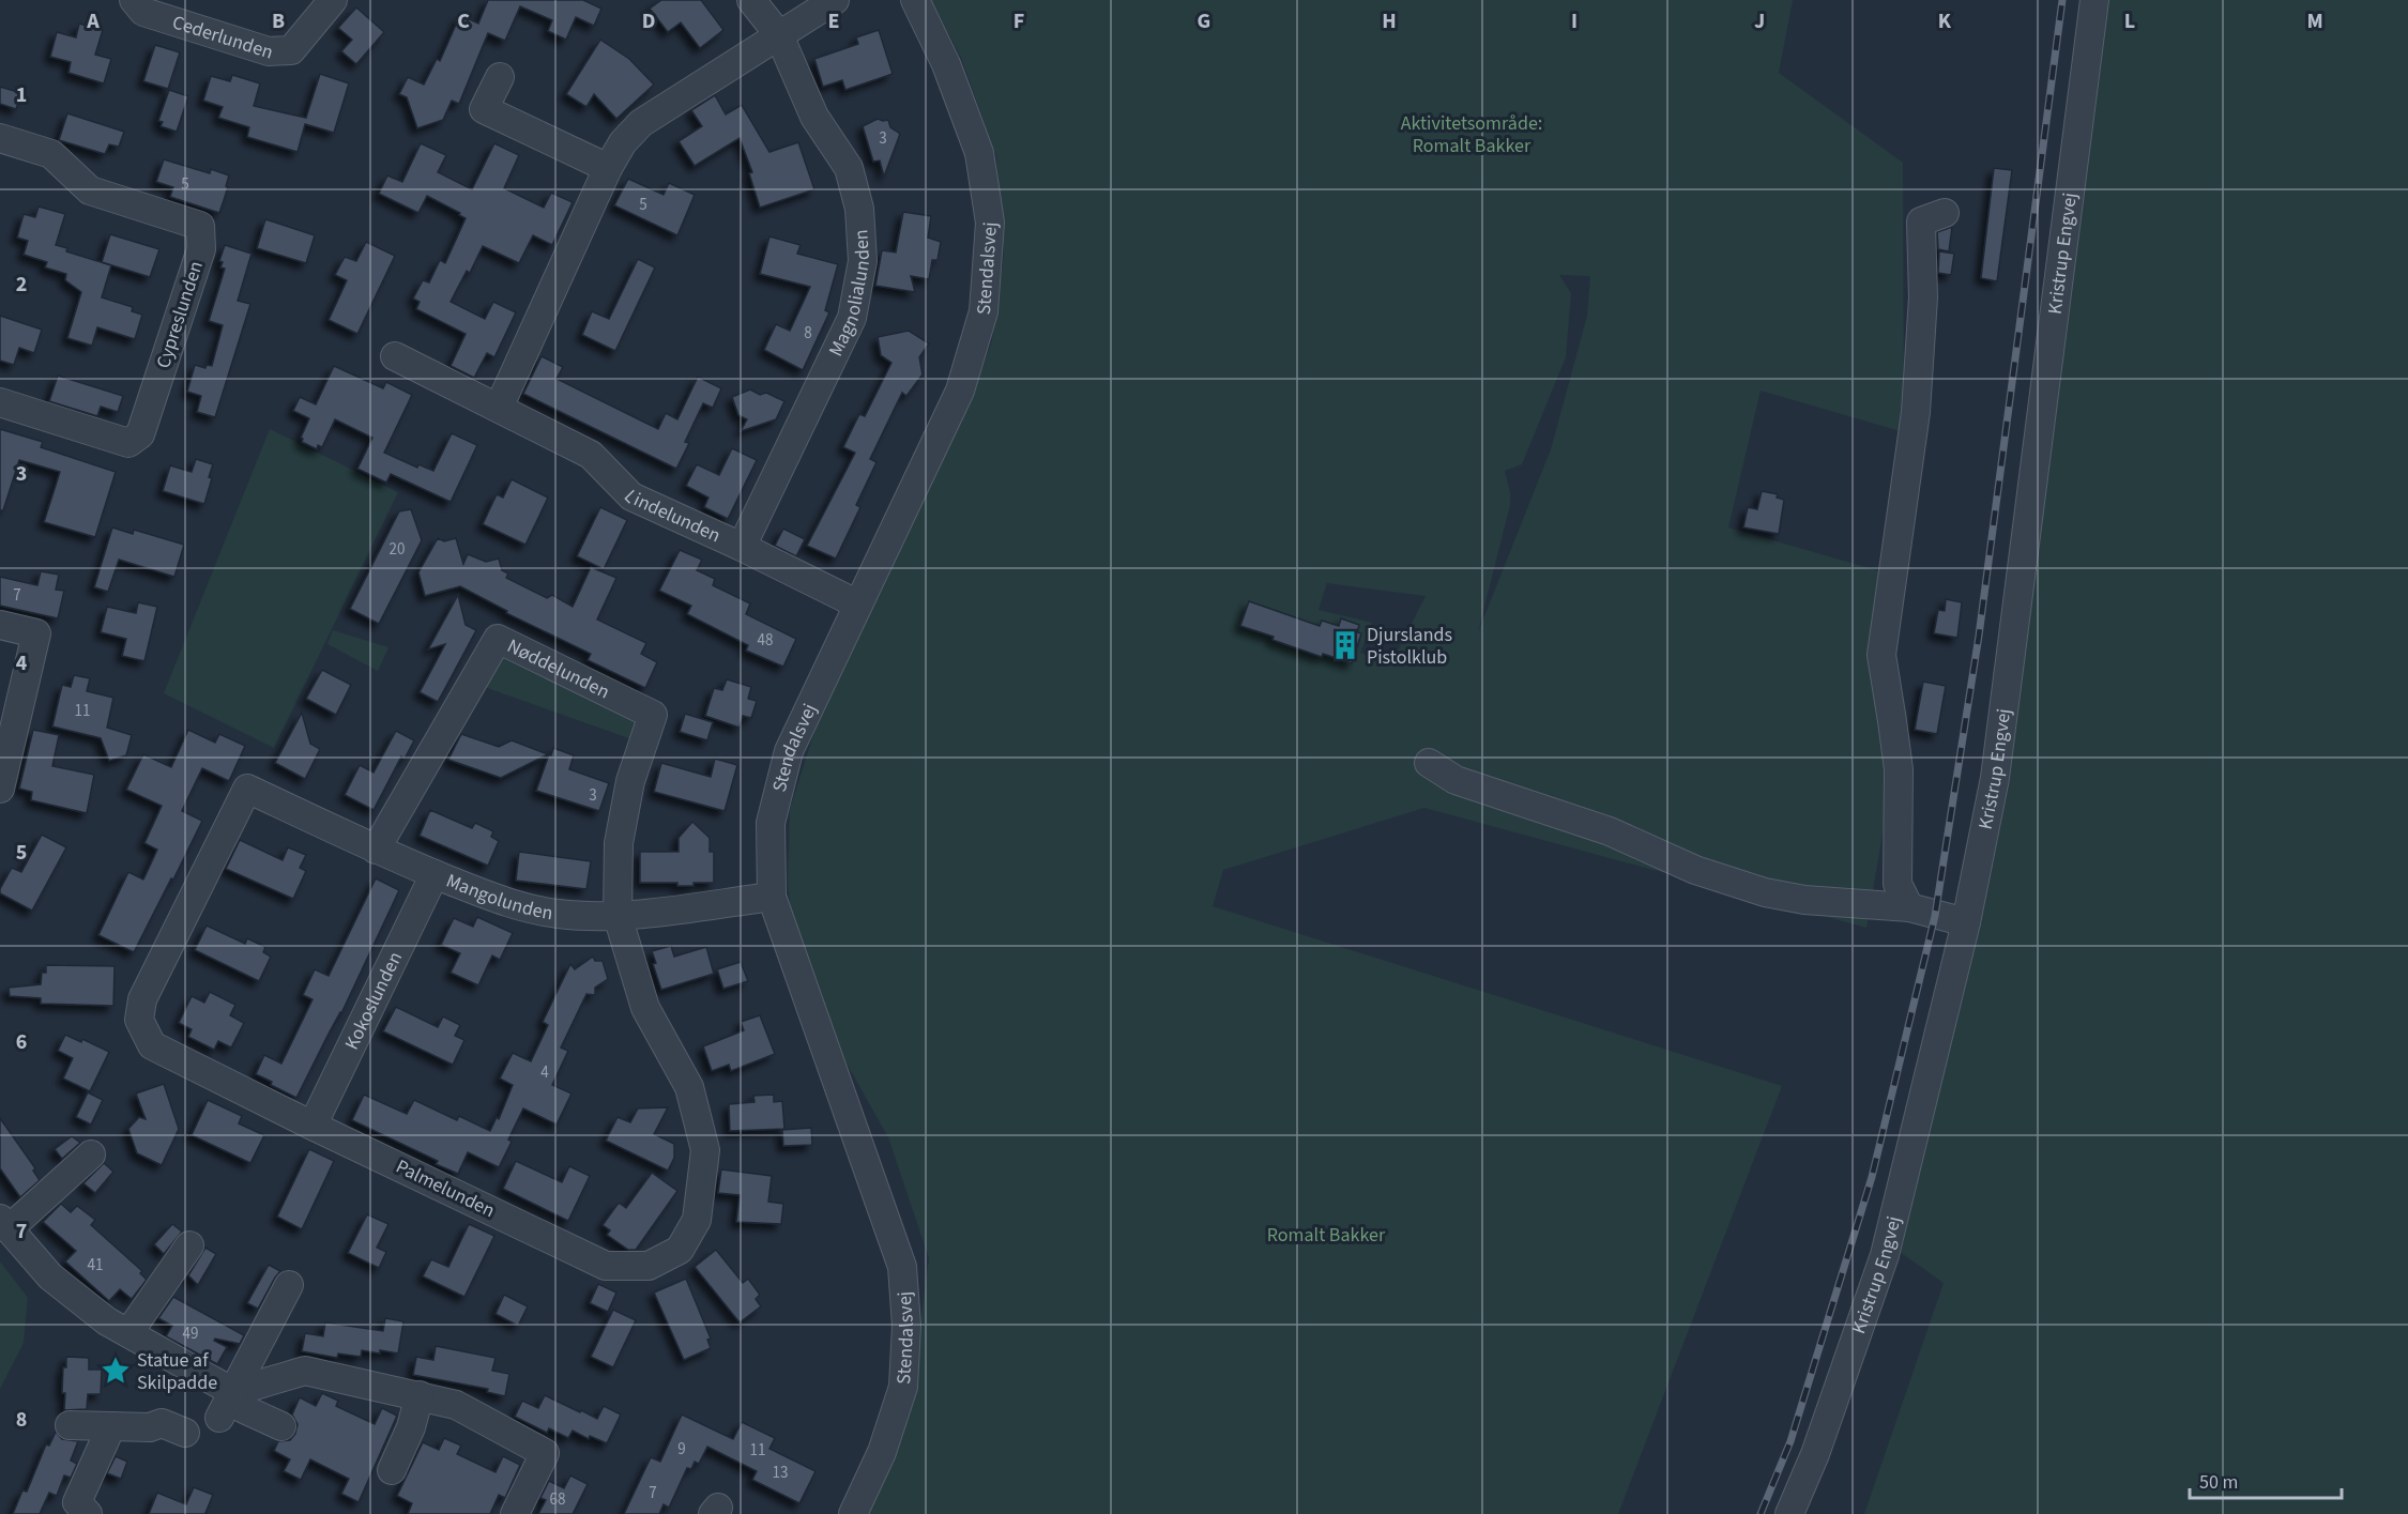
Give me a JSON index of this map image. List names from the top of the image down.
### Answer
{
  "streets": {
    "street": [
      "Cederlunden",
      "Kristrup Engvej",
      "Stendalsvej",
      "Magnolialunden",
      "Cypreslunden",
      "Lindelunden",
      "Nøddelunden",
      "Mangolunden",
      "Kokoslunden",
      "Palmelunden"
    ]
  },
  "crossings": [
    ["Stendalsvej", "Lindelunden"],
    ["Stendalsvej", "Mangolunden"],
    ["Magnolialunden", "Lindelunden"],
    ["Nøddelunden", "Mangolunden"],
    ["Nøddelunden", "Palmelunden"],
    ["Mangolunden", "Kokoslunden"],
    ["Mangolunden", "Palmelunden"],
    ["Kokoslunden", "Palmelunden"]
  ],
  "parks": ["Aktivitetsområde: Romalt Bakker", "Romalt Bakker"],
  "places": {
    "building": ["Djurslands Pistolklub"],
    "place": ["Statue af Skilpadde"]
  },
  "house_numbers": [
    "3",
    "5",
    "5",
    "8",
    "20",
    "7",
    "48",
    "11",
    "3",
    "4",
    "41",
    "49",
    "9",
    "11",
    "13",
    "7",
    "68"
  ],
  "scale_bar": "50 m",
  "grid": {
    "columns": [
      "A",
      "B",
      "C",
      "D",
      "E",
      "F",
      "G",
      "H",
      "I",
      "J",
      "K",
      "L",
      "M"
    ],
    "rows": [
      "1",
      "2",
      "3",
      "4",
      "5",
      "6",
      "7",
      "8"
    ]
  }
}
